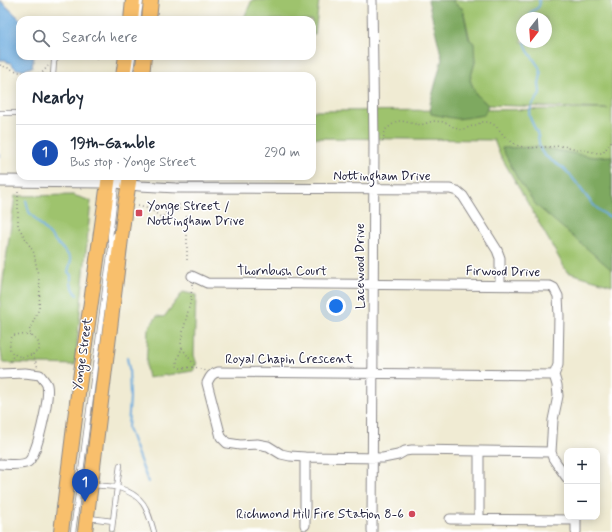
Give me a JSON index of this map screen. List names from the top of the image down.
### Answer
{
  "streets": {
    "main road": ["Yonge Street"],
    "street": [
      "Nottingham Drive",
      "Lacewood Drive",
      "Thornbush Court",
      "Firwood Drive",
      "Royal Chapin Crescent"
    ]
  },
  "crossings": [
    ["Nottingham Drive", "Lacewood Drive"],
    ["Nottingham Drive", "Firwood Drive"],
    ["Lacewood Drive", "Thornbush Court"],
    ["Lacewood Drive", "Firwood Drive"],
    ["Lacewood Drive", "Royal Chapin Crescent"],
    ["Thornbush Court", "Firwood Drive"]
  ],
  "places": {
    "transit": ["Yonge Street / Nottingham Drive"],
    "other": ["Richmond Hill Fire Station 8-6"]
  },
  "north": "bottom",
  "page": {
    "search": "Search here",
    "heading": "Nearby",
    "list": [
      {
        "mark": "1",
        "name": "19th-Gamble",
        "note": "Bus stop · Yonge Street",
        "value": "290 m"
      }
    ],
    "map_buttons": ["+", "−"],
    "pins": "1"
  }
}
